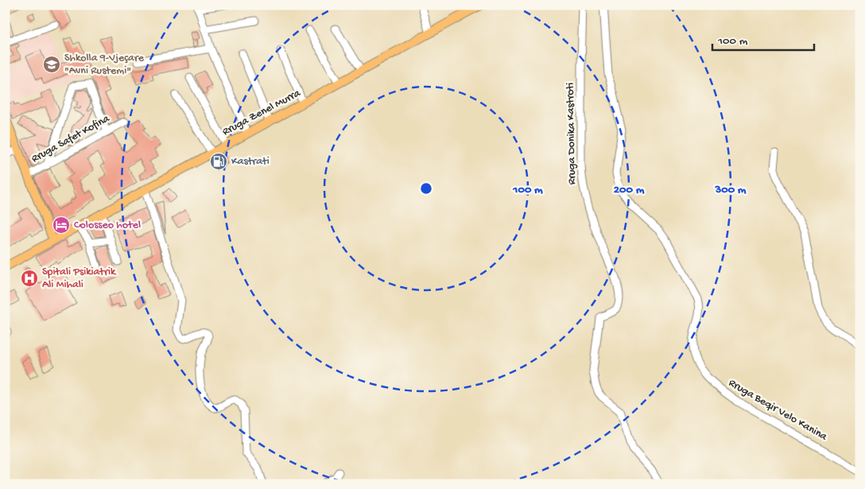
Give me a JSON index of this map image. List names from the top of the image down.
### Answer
{
  "streets": {
    "main road": ["Rruga Zenel Murra"],
    "street": ["Rruga Donika Kastroti", "Rruga Safet Kofina", "Rruga Beqir Velo Kanina"]
  },
  "places": {
    "school or university": ["Shkolla 9-Vjeçare \"Avni Rustemi\""],
    "fuel station": ["Kastrati"],
    "hotel": ["Colosseo hotel"],
    "hospital": ["Spitali Psikiatrik Ali Mihali"]
  },
  "scale_bar": "100 m",
  "rings": ["100 m", "200 m", "300 m"]
}
